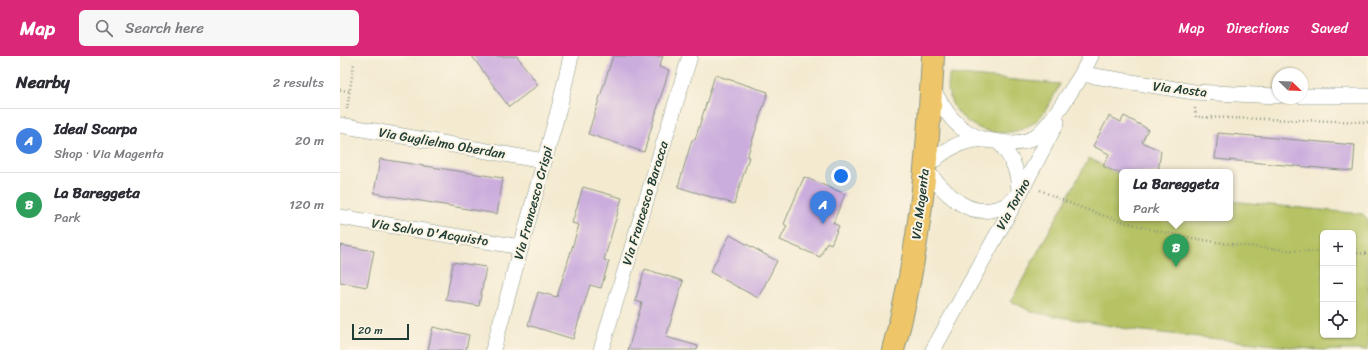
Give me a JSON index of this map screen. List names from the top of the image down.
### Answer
{
  "streets": {
    "main road": ["Via Magenta"],
    "street": [
      "Via Aosta",
      "Via Guglielmo Oberdan",
      "Via Francesco Crispi",
      "Via Francesco Baracca",
      "Via Torino",
      "Via Salvo D'Acquisto"
    ]
  },
  "crossings": [
    ["Via Aosta", "Via Torino"],
    ["Via Guglielmo Oberdan", "Via Francesco Crispi"],
    ["Via Francesco Crispi", "Via Salvo D'Acquisto"],
    ["Via Magenta", "Via Torino"]
  ],
  "scale_bar": "20 m",
  "north": "bottom right",
  "page": {
    "header": "Map",
    "search": "Search here",
    "nav": ["Map", "Directions", "Saved"],
    "heading": ["Nearby", "2 results"],
    "list": [
      {
        "mark": "A",
        "name": "Ideal Scarpa",
        "note": "Shop · Via Magenta",
        "value": "20 m"
      },
      {
        "mark": "B",
        "name": "La Bareggeta",
        "note": "Park",
        "value": "120 m"
      }
    ],
    "popup": ["La Bareggeta", "Park"],
    "pins": ["A", "B"],
    "map_buttons": ["+", "−"],
    "scale": "20 m"
  }
}
